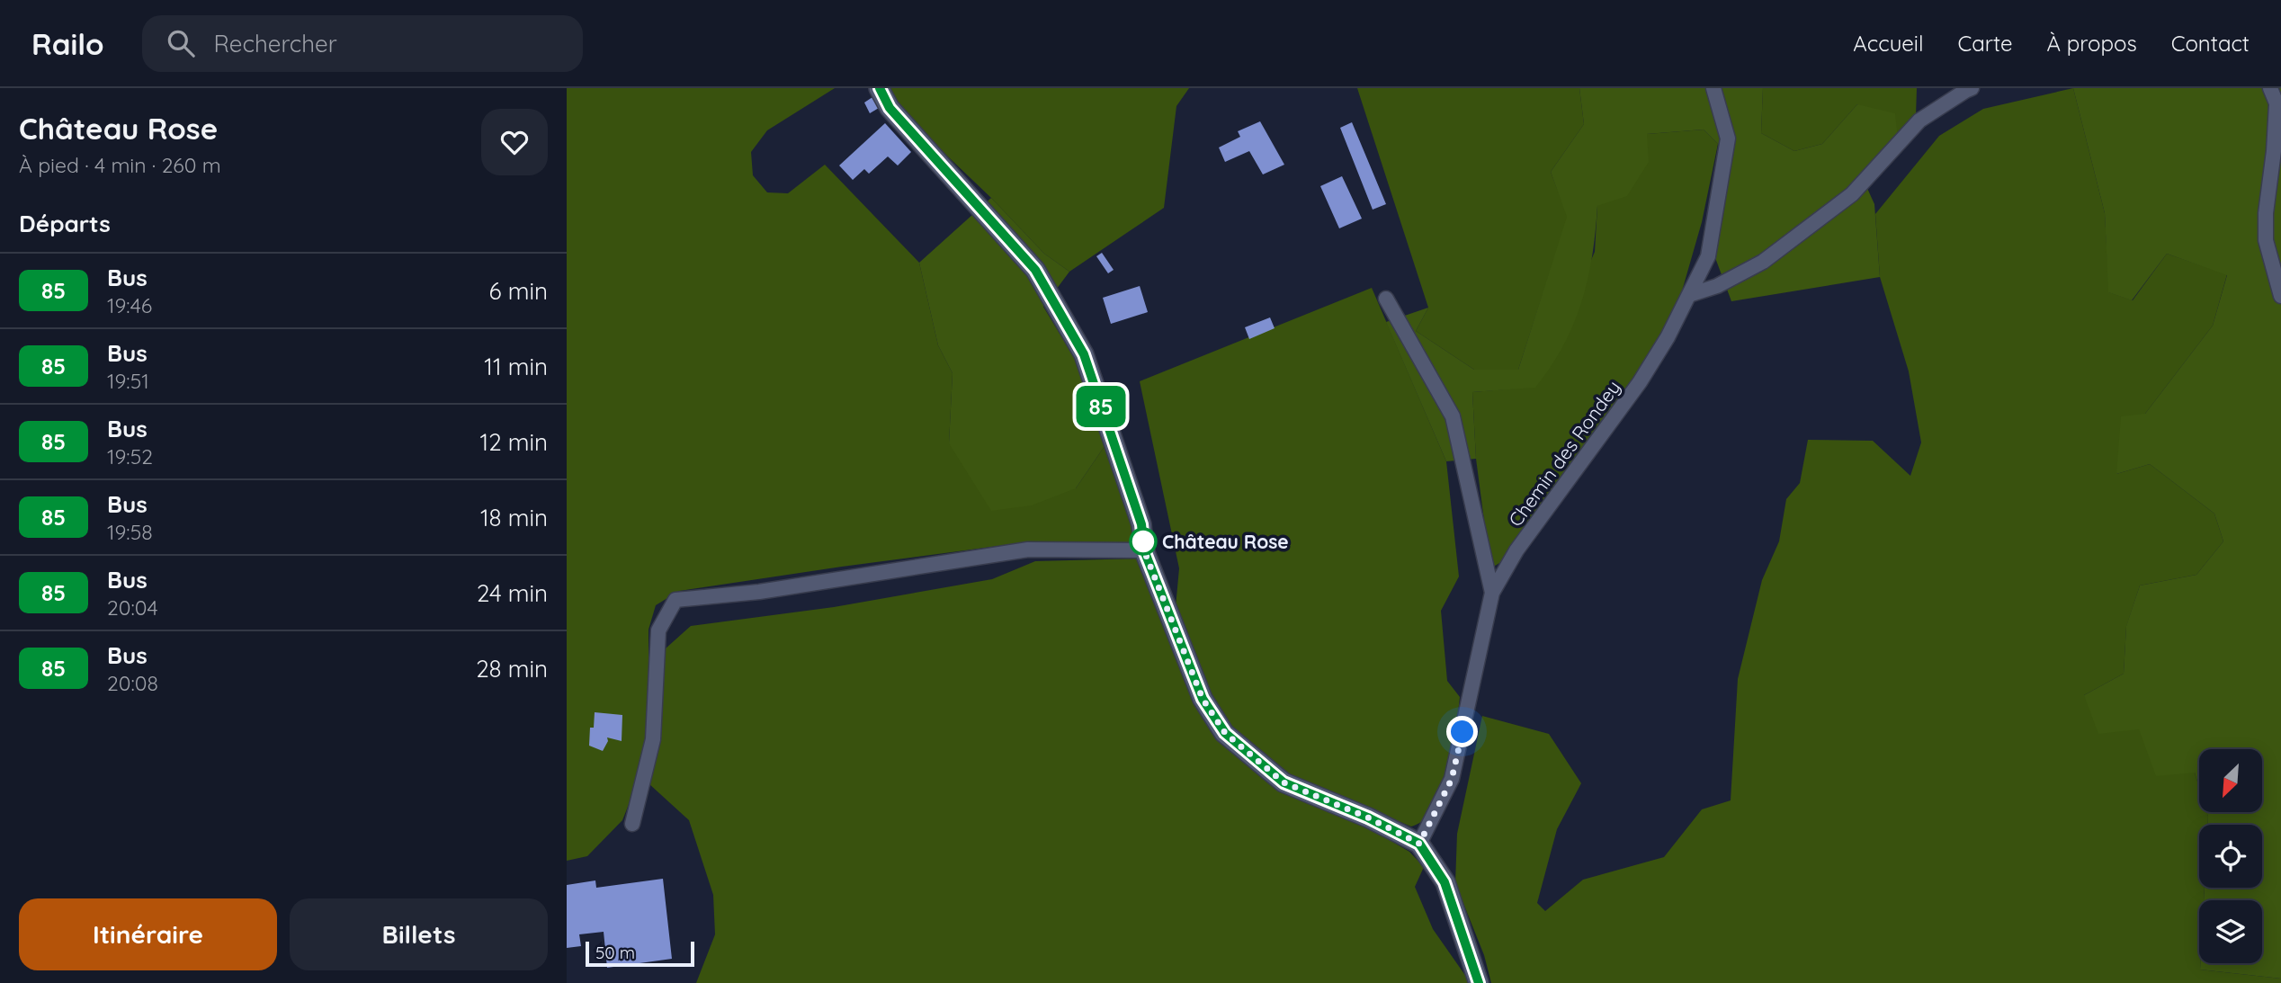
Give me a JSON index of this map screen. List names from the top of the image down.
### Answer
{
  "streets": {
    "street": ["Chemin des Rondey"]
  },
  "places": ["Château Rose"],
  "lines": ["bus line 85"],
  "scale_bar": "50 m",
  "north": "bottom left",
  "page": {
    "header": "Railo",
    "search": "Rechercher",
    "nav": [
      "Accueil",
      "Carte",
      "À propos",
      "Contact"
    ],
    "heading": [
      ["Château Rose", "À pied · 4 min · 260 m"],
      "Départs"
    ],
    "on_map": "85",
    "list": [
      {
        "mark": "85",
        "name": "Bus",
        "note": "19:46",
        "value": "6 min"
      },
      {
        "mark": "85",
        "name": "Bus",
        "note": "19:51",
        "value": "11 min"
      },
      {
        "mark": "85",
        "name": "Bus",
        "note": "19:52",
        "value": "12 min"
      },
      {
        "mark": "85",
        "name": "Bus",
        "note": "19:58",
        "value": "18 min"
      },
      {
        "mark": "85",
        "name": "Bus",
        "note": "20:04",
        "value": "24 min"
      },
      {
        "mark": "85",
        "name": "Bus",
        "note": "20:08",
        "value": "28 min"
      }
    ],
    "buttons": ["Itinéraire", "Billets"],
    "scale": "50 m"
  }
}
